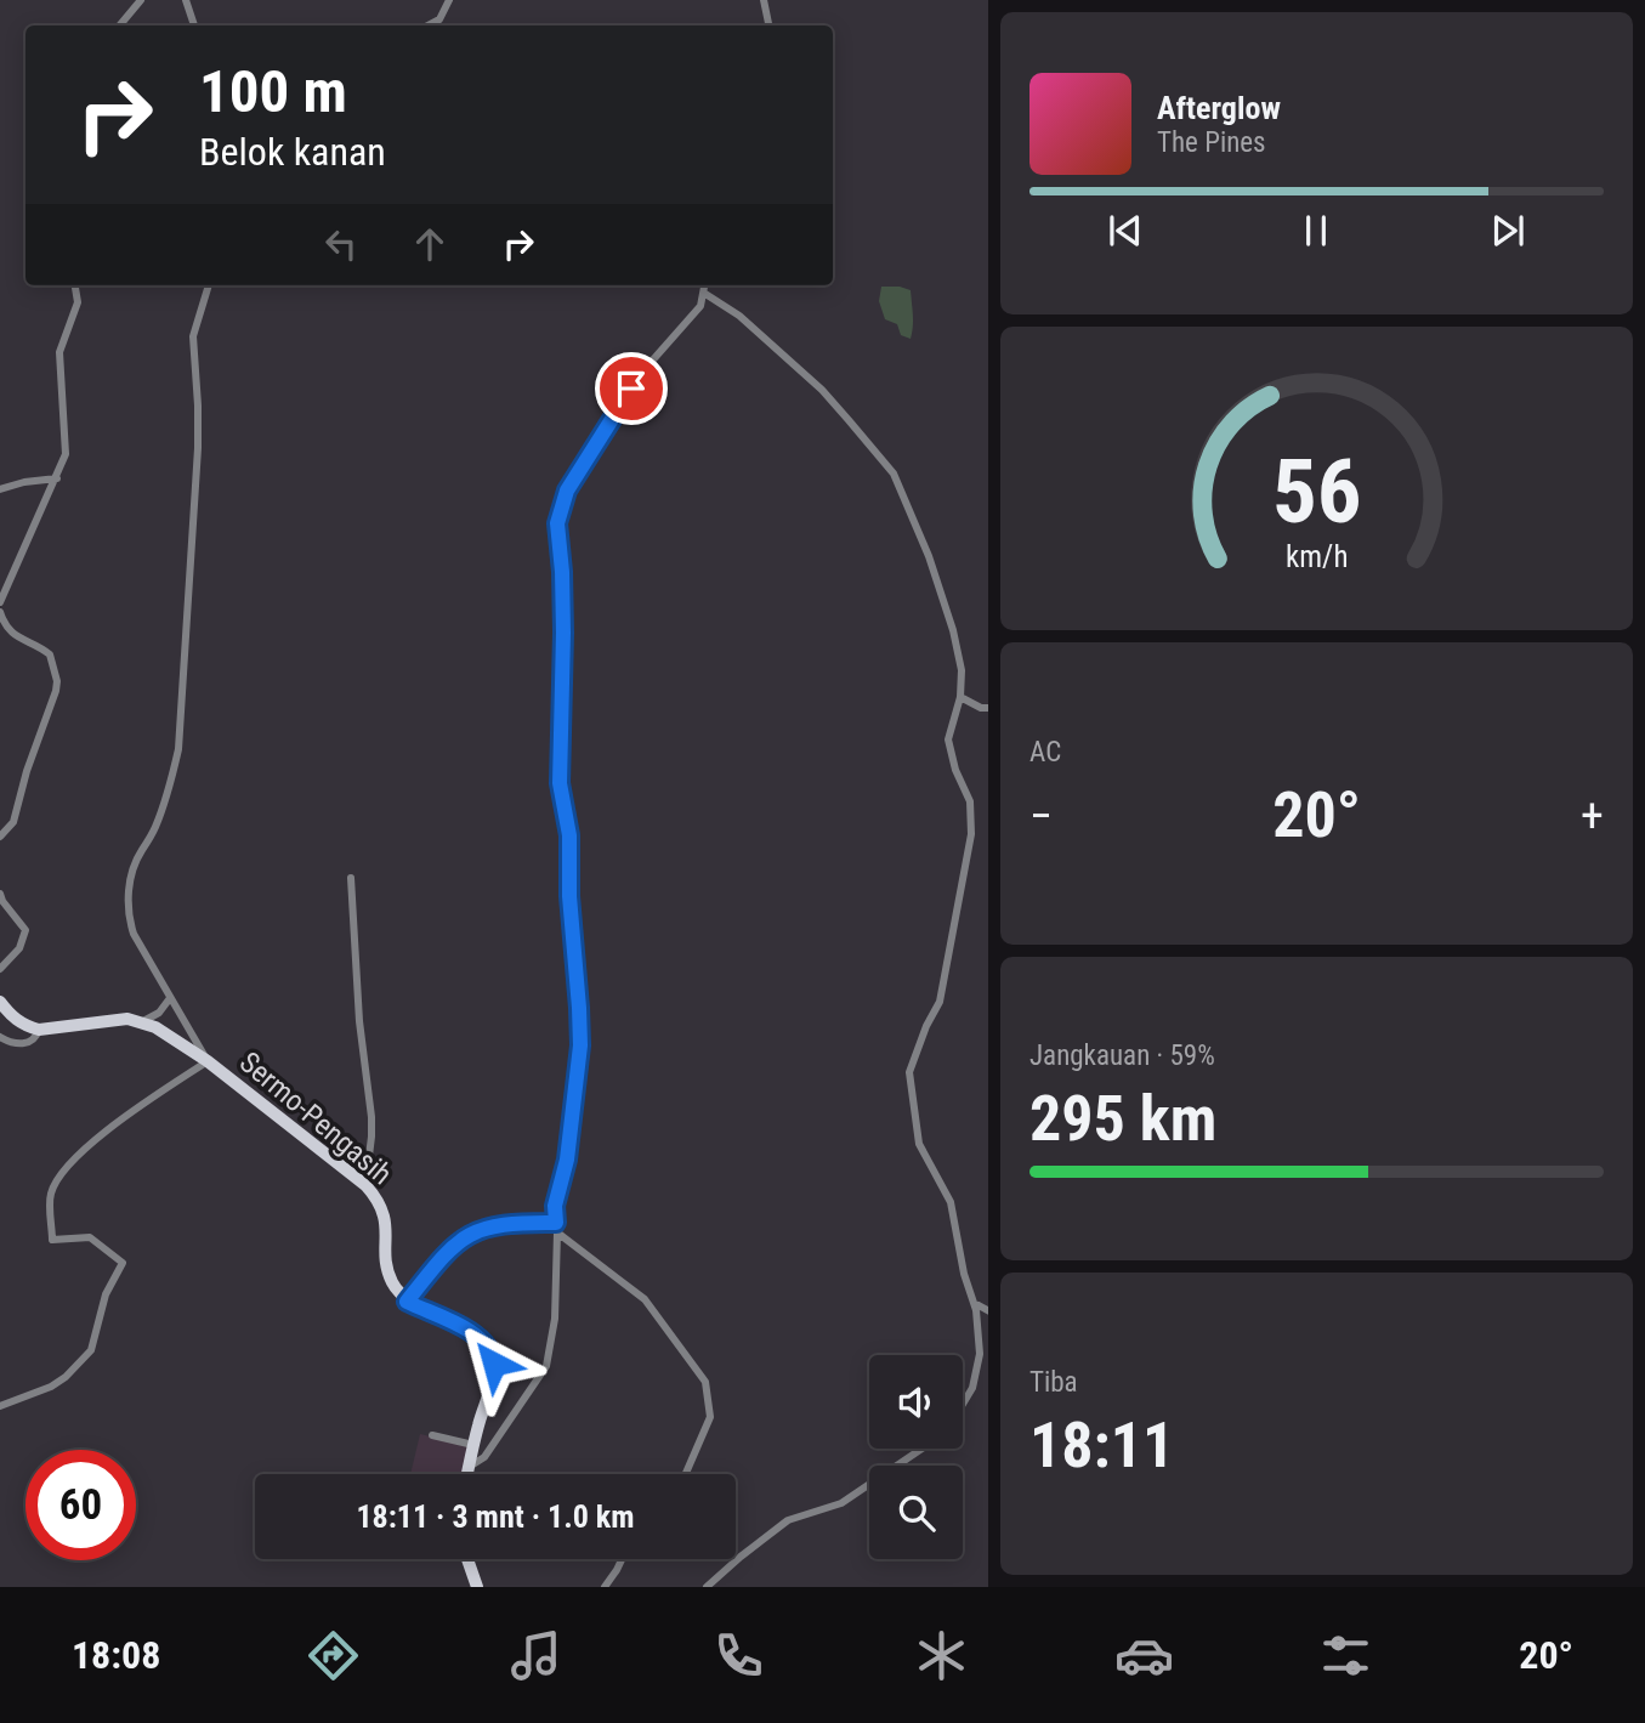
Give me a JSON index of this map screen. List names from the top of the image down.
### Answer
{
  "streets": {
    "main road": ["Sermo-Pengasih"]
  },
  "page": {
    "turn": ["100 m", "Belok kanan"],
    "song": ["Afterglow", "The Pines"],
    "tile": [
      "AC",
      ["Jangkauan · 59%", "295 km"],
      ["Tiba", "18:11"]
    ],
    "heat": ["−", "20°", "+"],
    "limit": "60",
    "trip": "18:11 · 3 mnt · 1.0 km",
    "tabs": ["18:08", "20°"],
    "gauge": ["56", "km/h"]
  }
}
